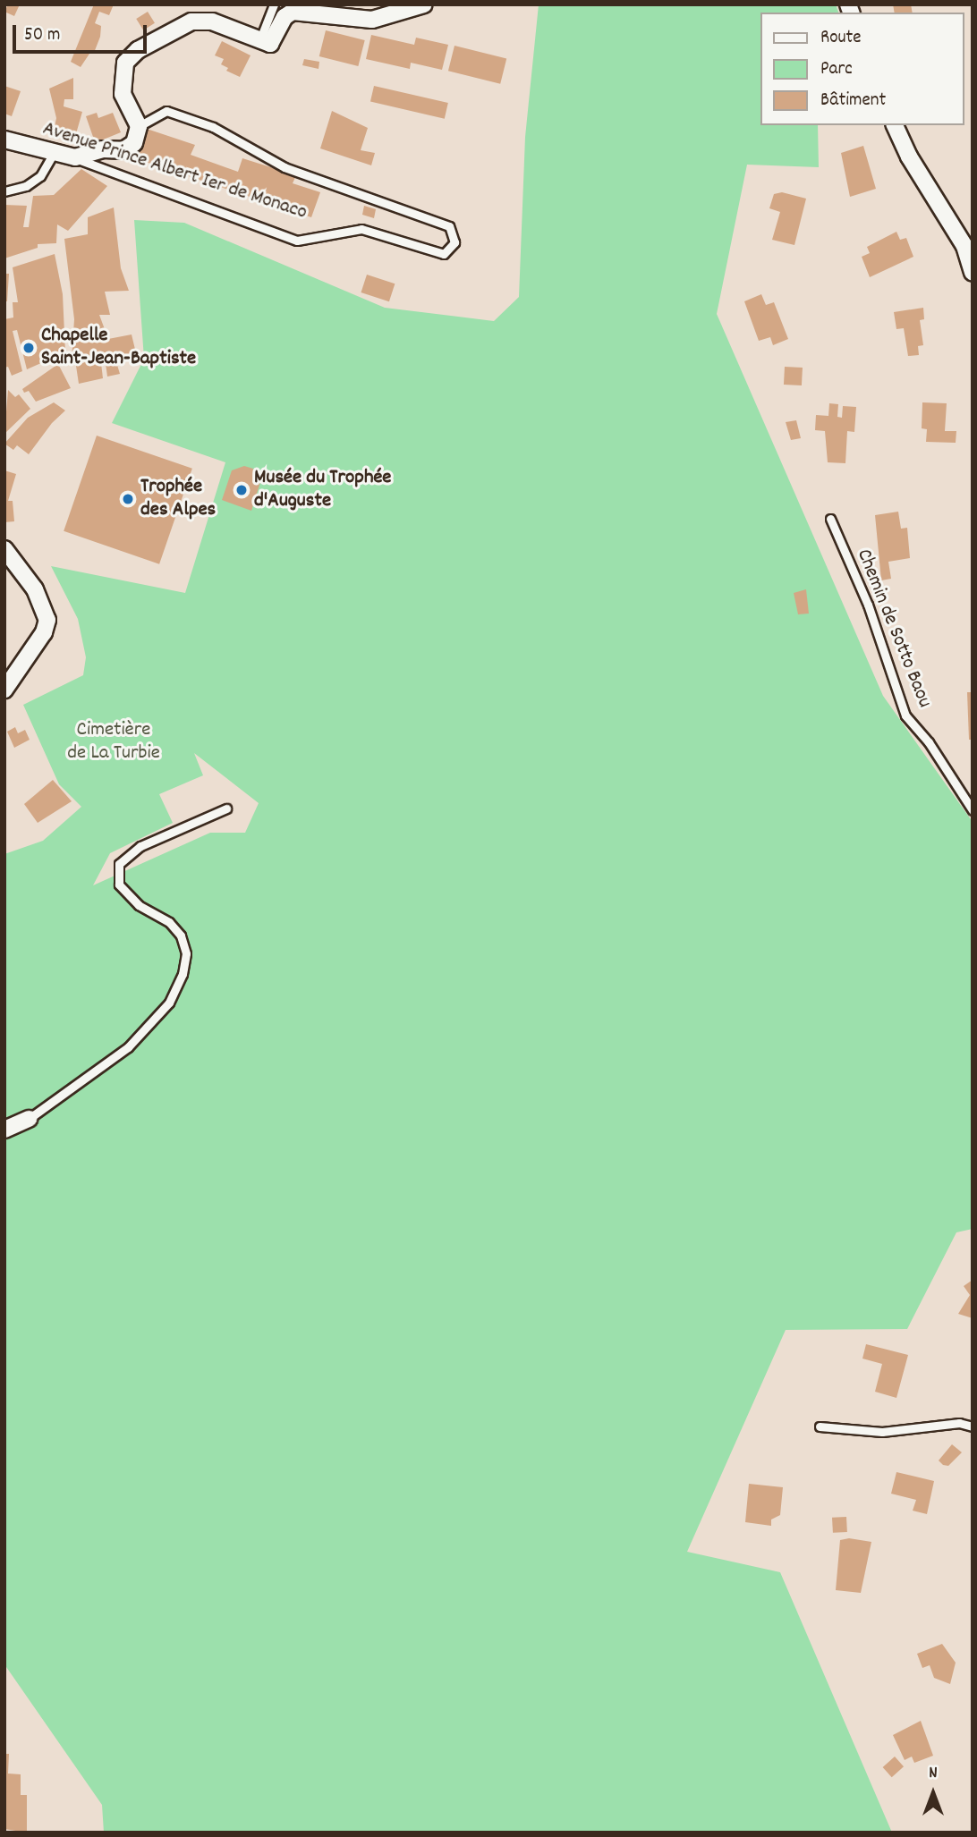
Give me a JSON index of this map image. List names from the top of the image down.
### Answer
{
  "streets": {
    "street": ["Avenue Prince Albert Ier de Monaco"],
    "lane": ["Chemin de Sotto Baou"]
  },
  "parks": ["Cimetière de La Turbie"],
  "places": ["Chapelle Saint-Jean-Baptiste", "Musée du Trophée d'Auguste", "Trophée des Alpes"],
  "legend": ["Route", "Parc", "Bâtiment"],
  "scale_bar": "50 m",
  "north": "top"
}
